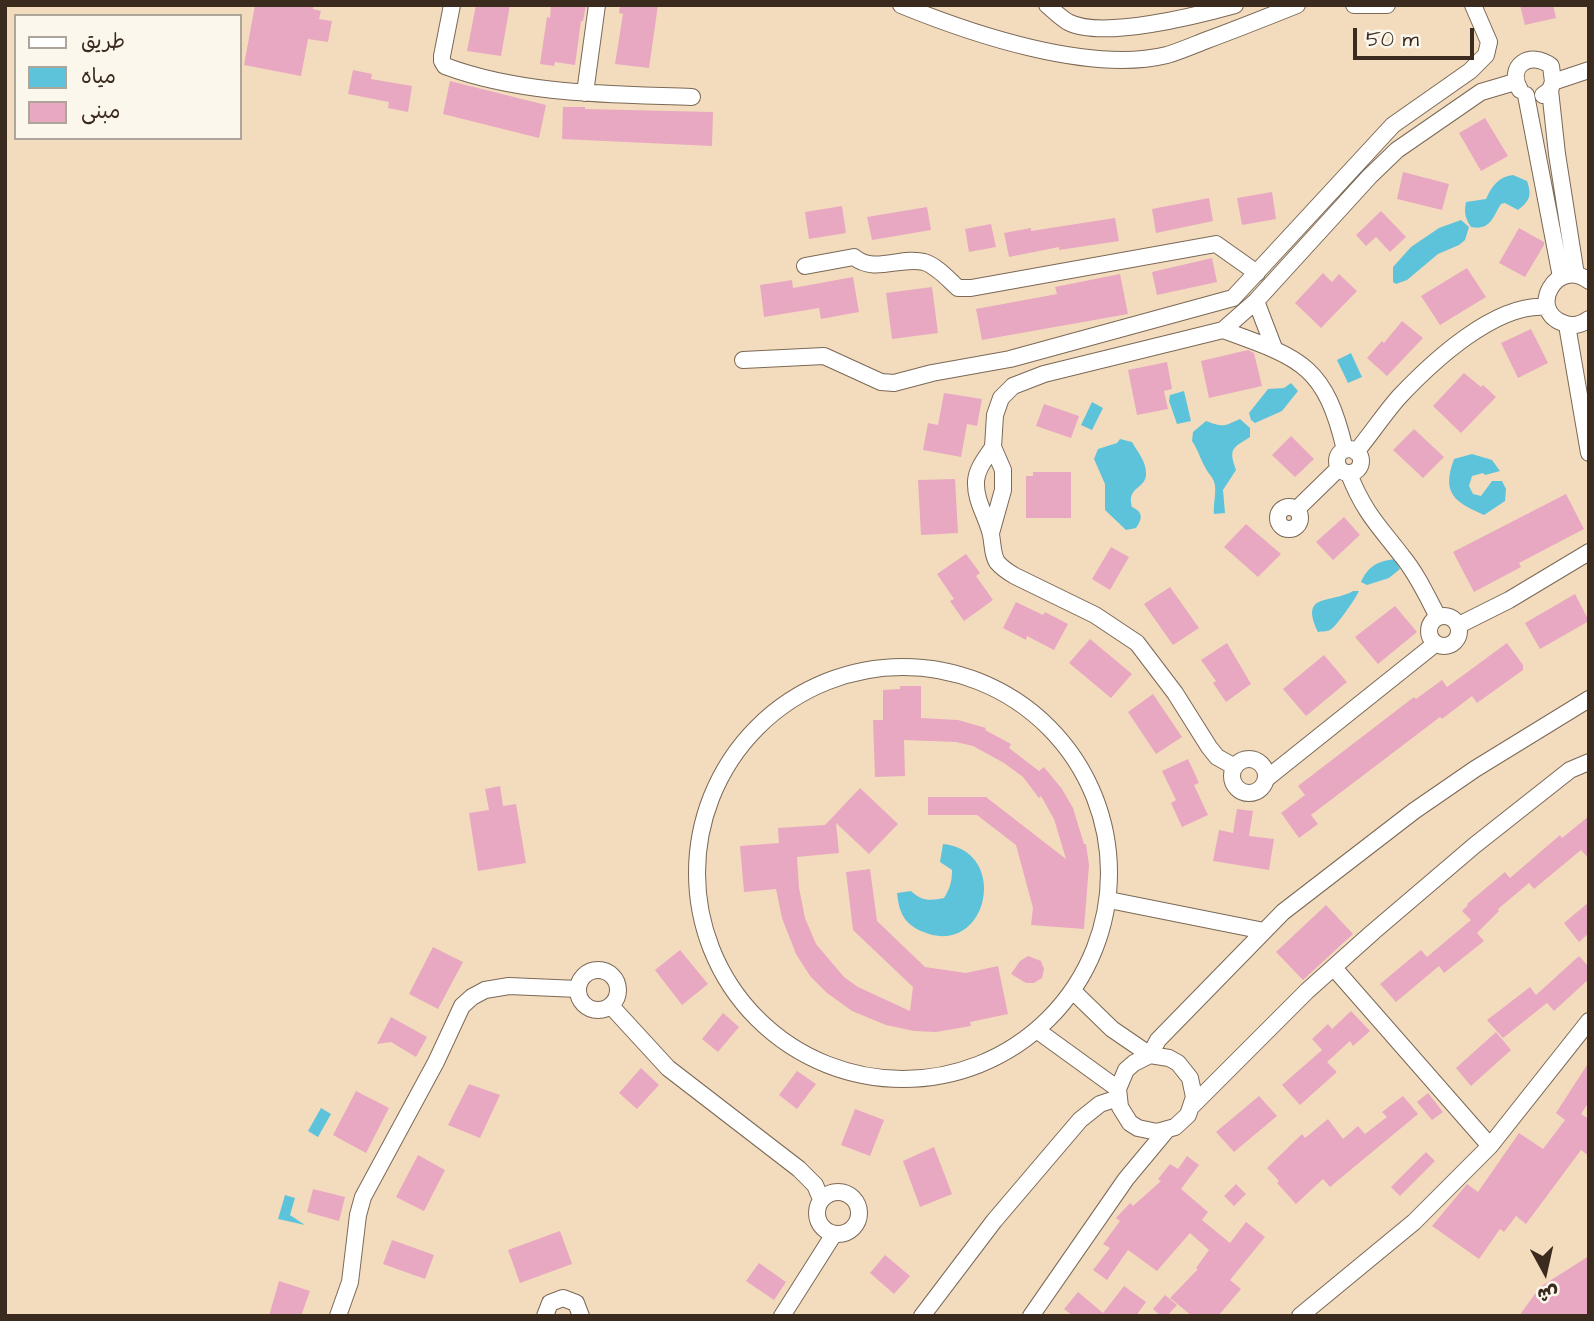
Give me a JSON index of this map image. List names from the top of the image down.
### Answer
{
  "legend": ["طريق", "مياه", "مبنى"],
  "scale_bar": "50 m",
  "north": "bottom"
}
